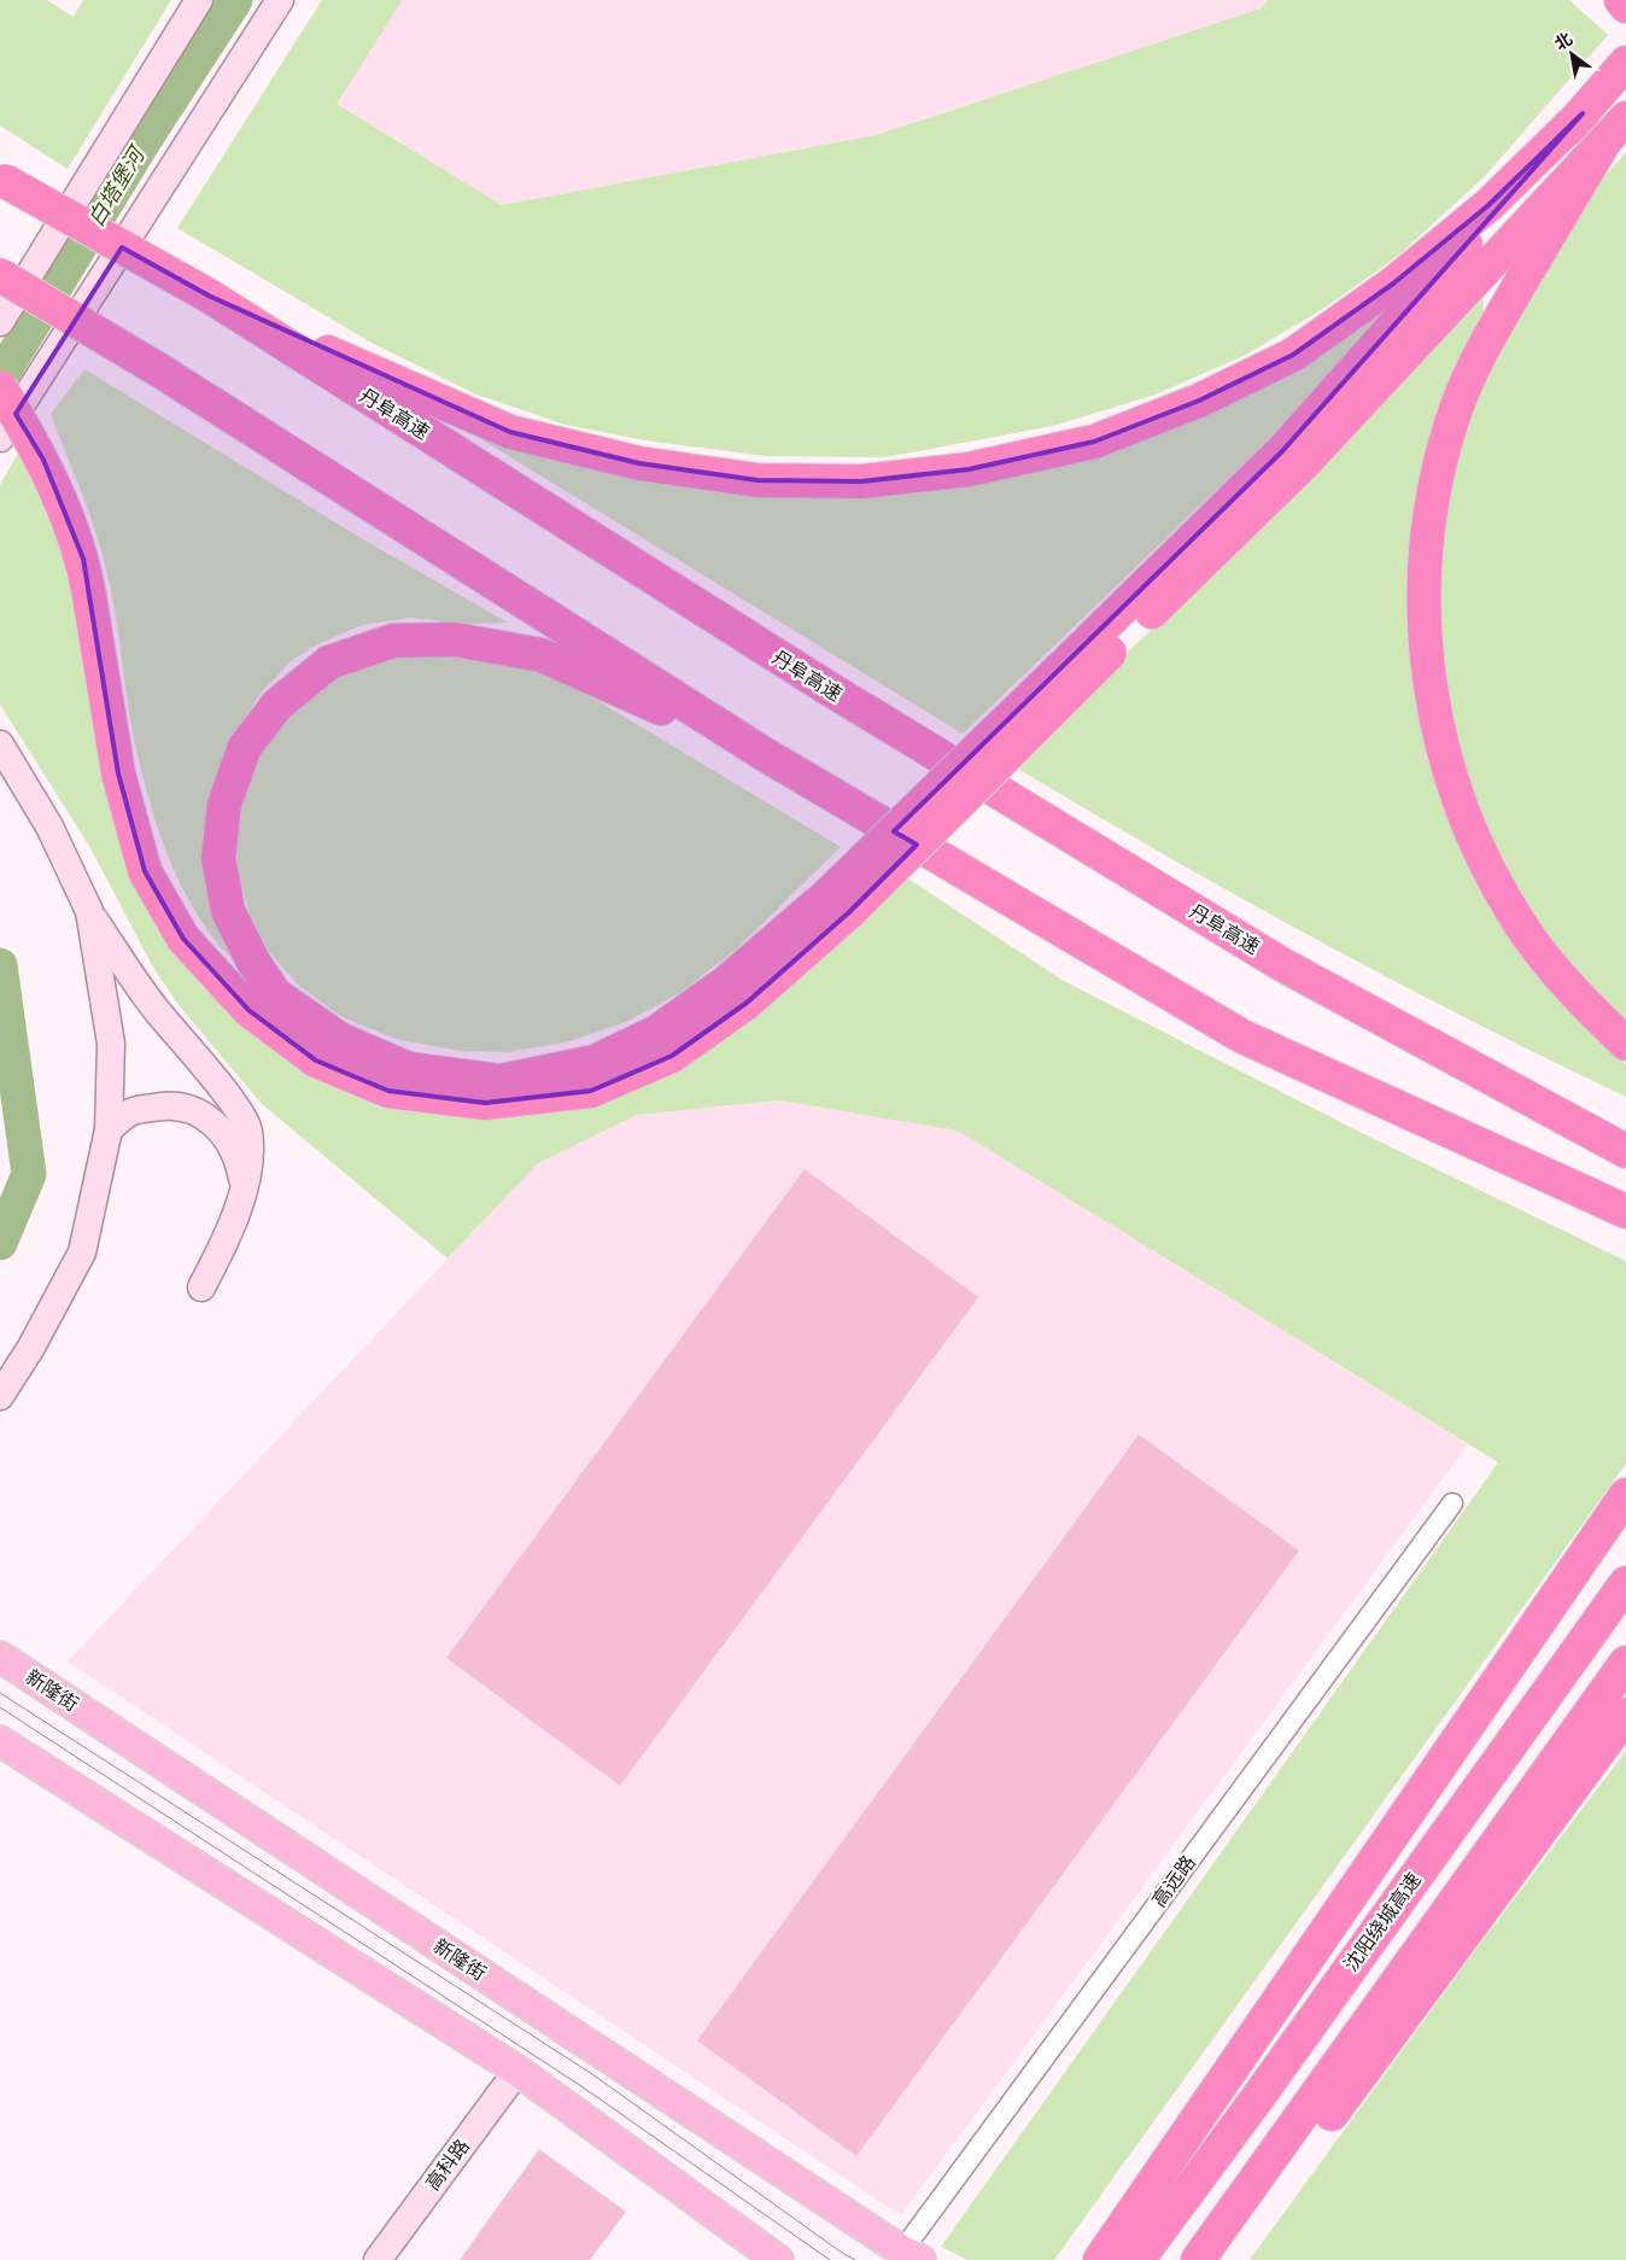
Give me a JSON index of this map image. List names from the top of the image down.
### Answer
{
  "streets": {
    "highway": ["丹阜高速", "沈阳绕城高速"],
    "main road": ["新隆街", "高科路"],
    "street": ["高远路"]
  },
  "crossings": [
    ["新隆街", "高远路"]
  ],
  "water": ["白塔堡河"],
  "north": "top left"
}
